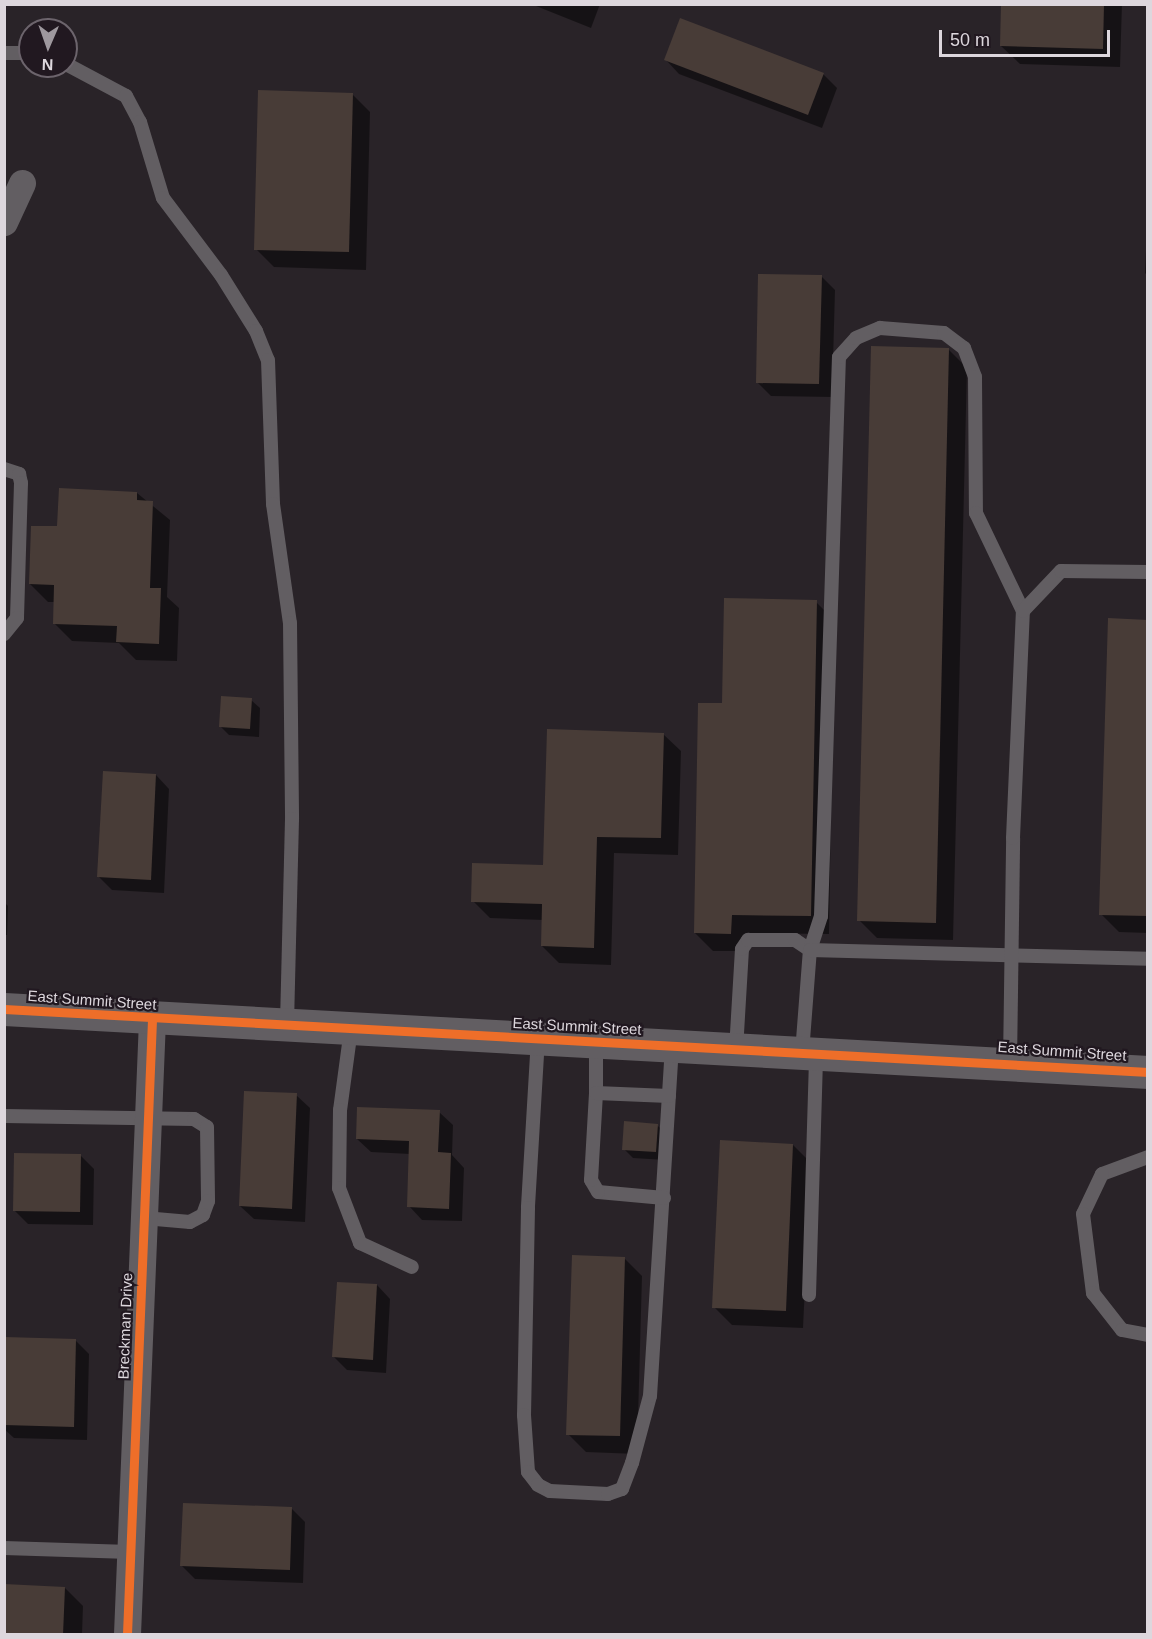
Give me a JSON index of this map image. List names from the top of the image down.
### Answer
{
  "streets": {
    "street": ["East Summit Street", "Breckman Drive"]
  },
  "crossings": [
    ["East Summit Street", "Breckman Drive"]
  ],
  "scale_bar": "50 m",
  "north": "bottom"
}
